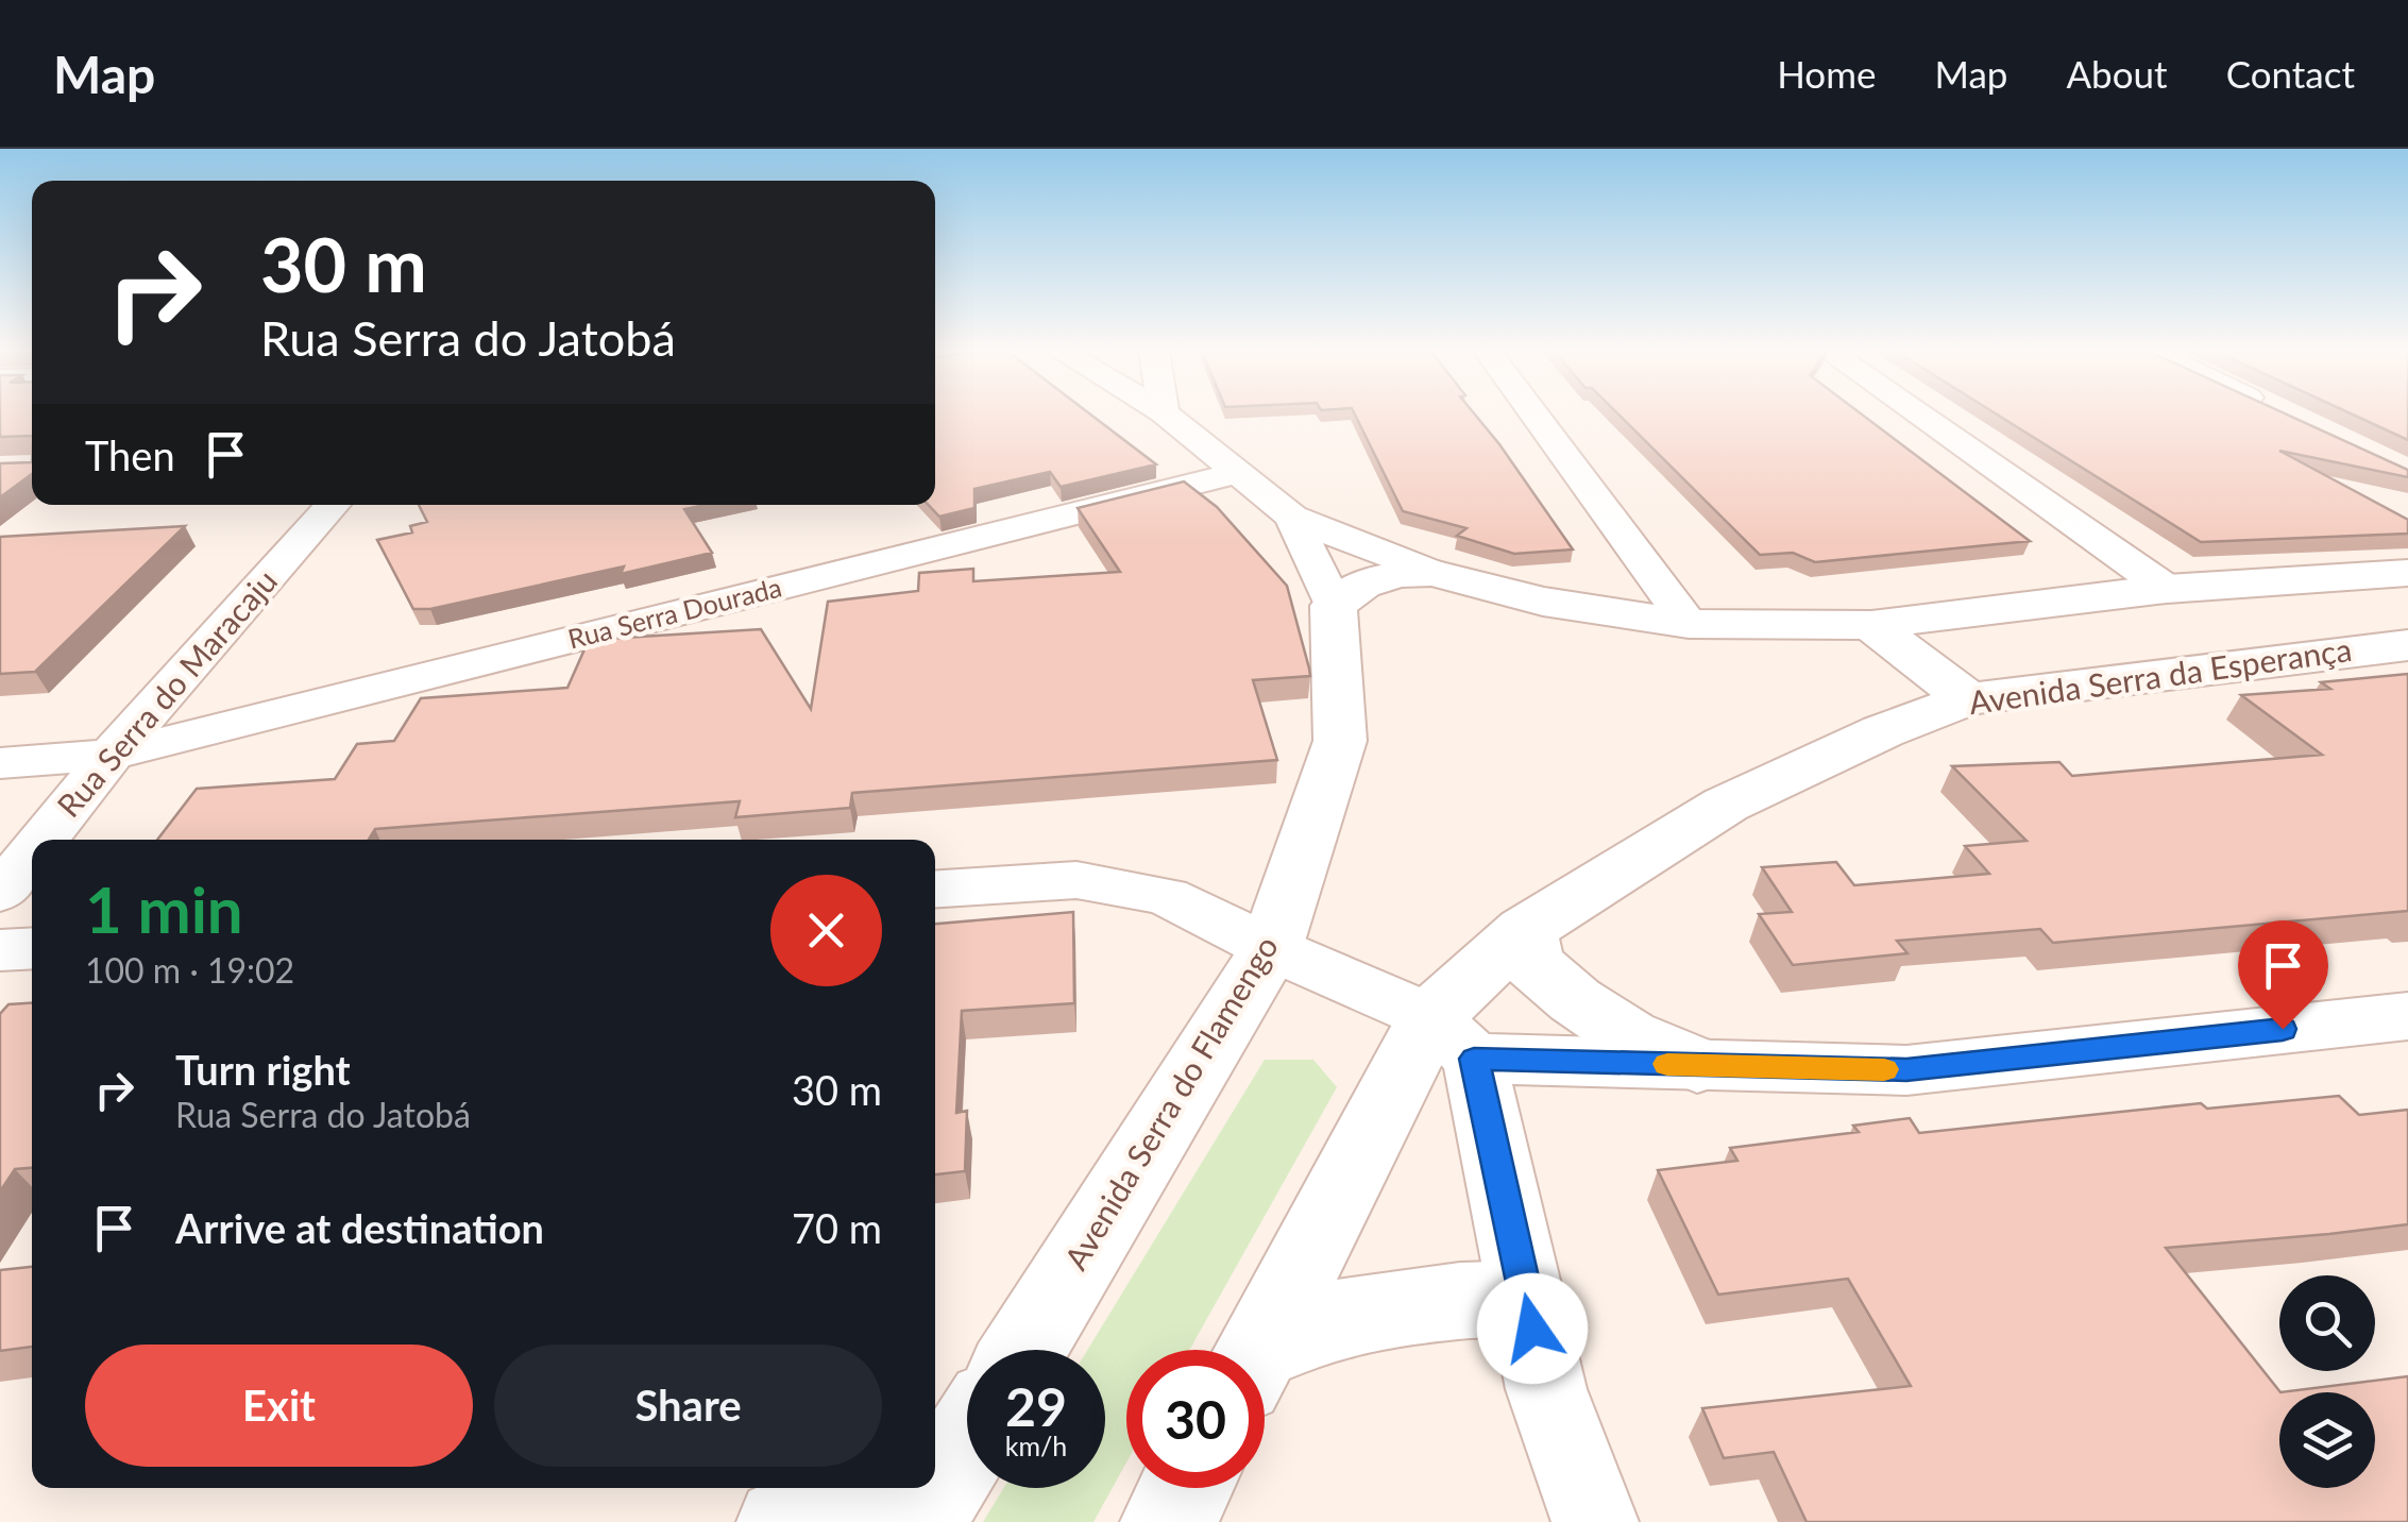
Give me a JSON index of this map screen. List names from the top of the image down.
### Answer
{
  "streets": {
    "street": [
      "Rua Serra Dourada",
      "Avenida Serra da Esperança",
      "Rua Serra do Maracaju",
      "Avenida Serra do Flamengo"
    ]
  },
  "crossings": [
    ["Rua Serra Dourada", "Rua Serra do Maracaju"]
  ],
  "page": {
    "header": "Map",
    "nav": [
      "Home",
      "Map",
      "About",
      "Contact"
    ],
    "turn": ["30 m", "Rua Serra do Jatobá"],
    "then": "Then",
    "heading": ["1 min", "100 m · 19:02"],
    "list": [
      {
        "name": "Turn right",
        "note": "Rua Serra do Jatobá",
        "value": "30 m"
      },
      {
        "name": "Arrive at destination",
        "value": "70 m"
      }
    ],
    "buttons": ["Exit", "Share"],
    "speed": "29 km/h",
    "limit": "30"
  }
}
